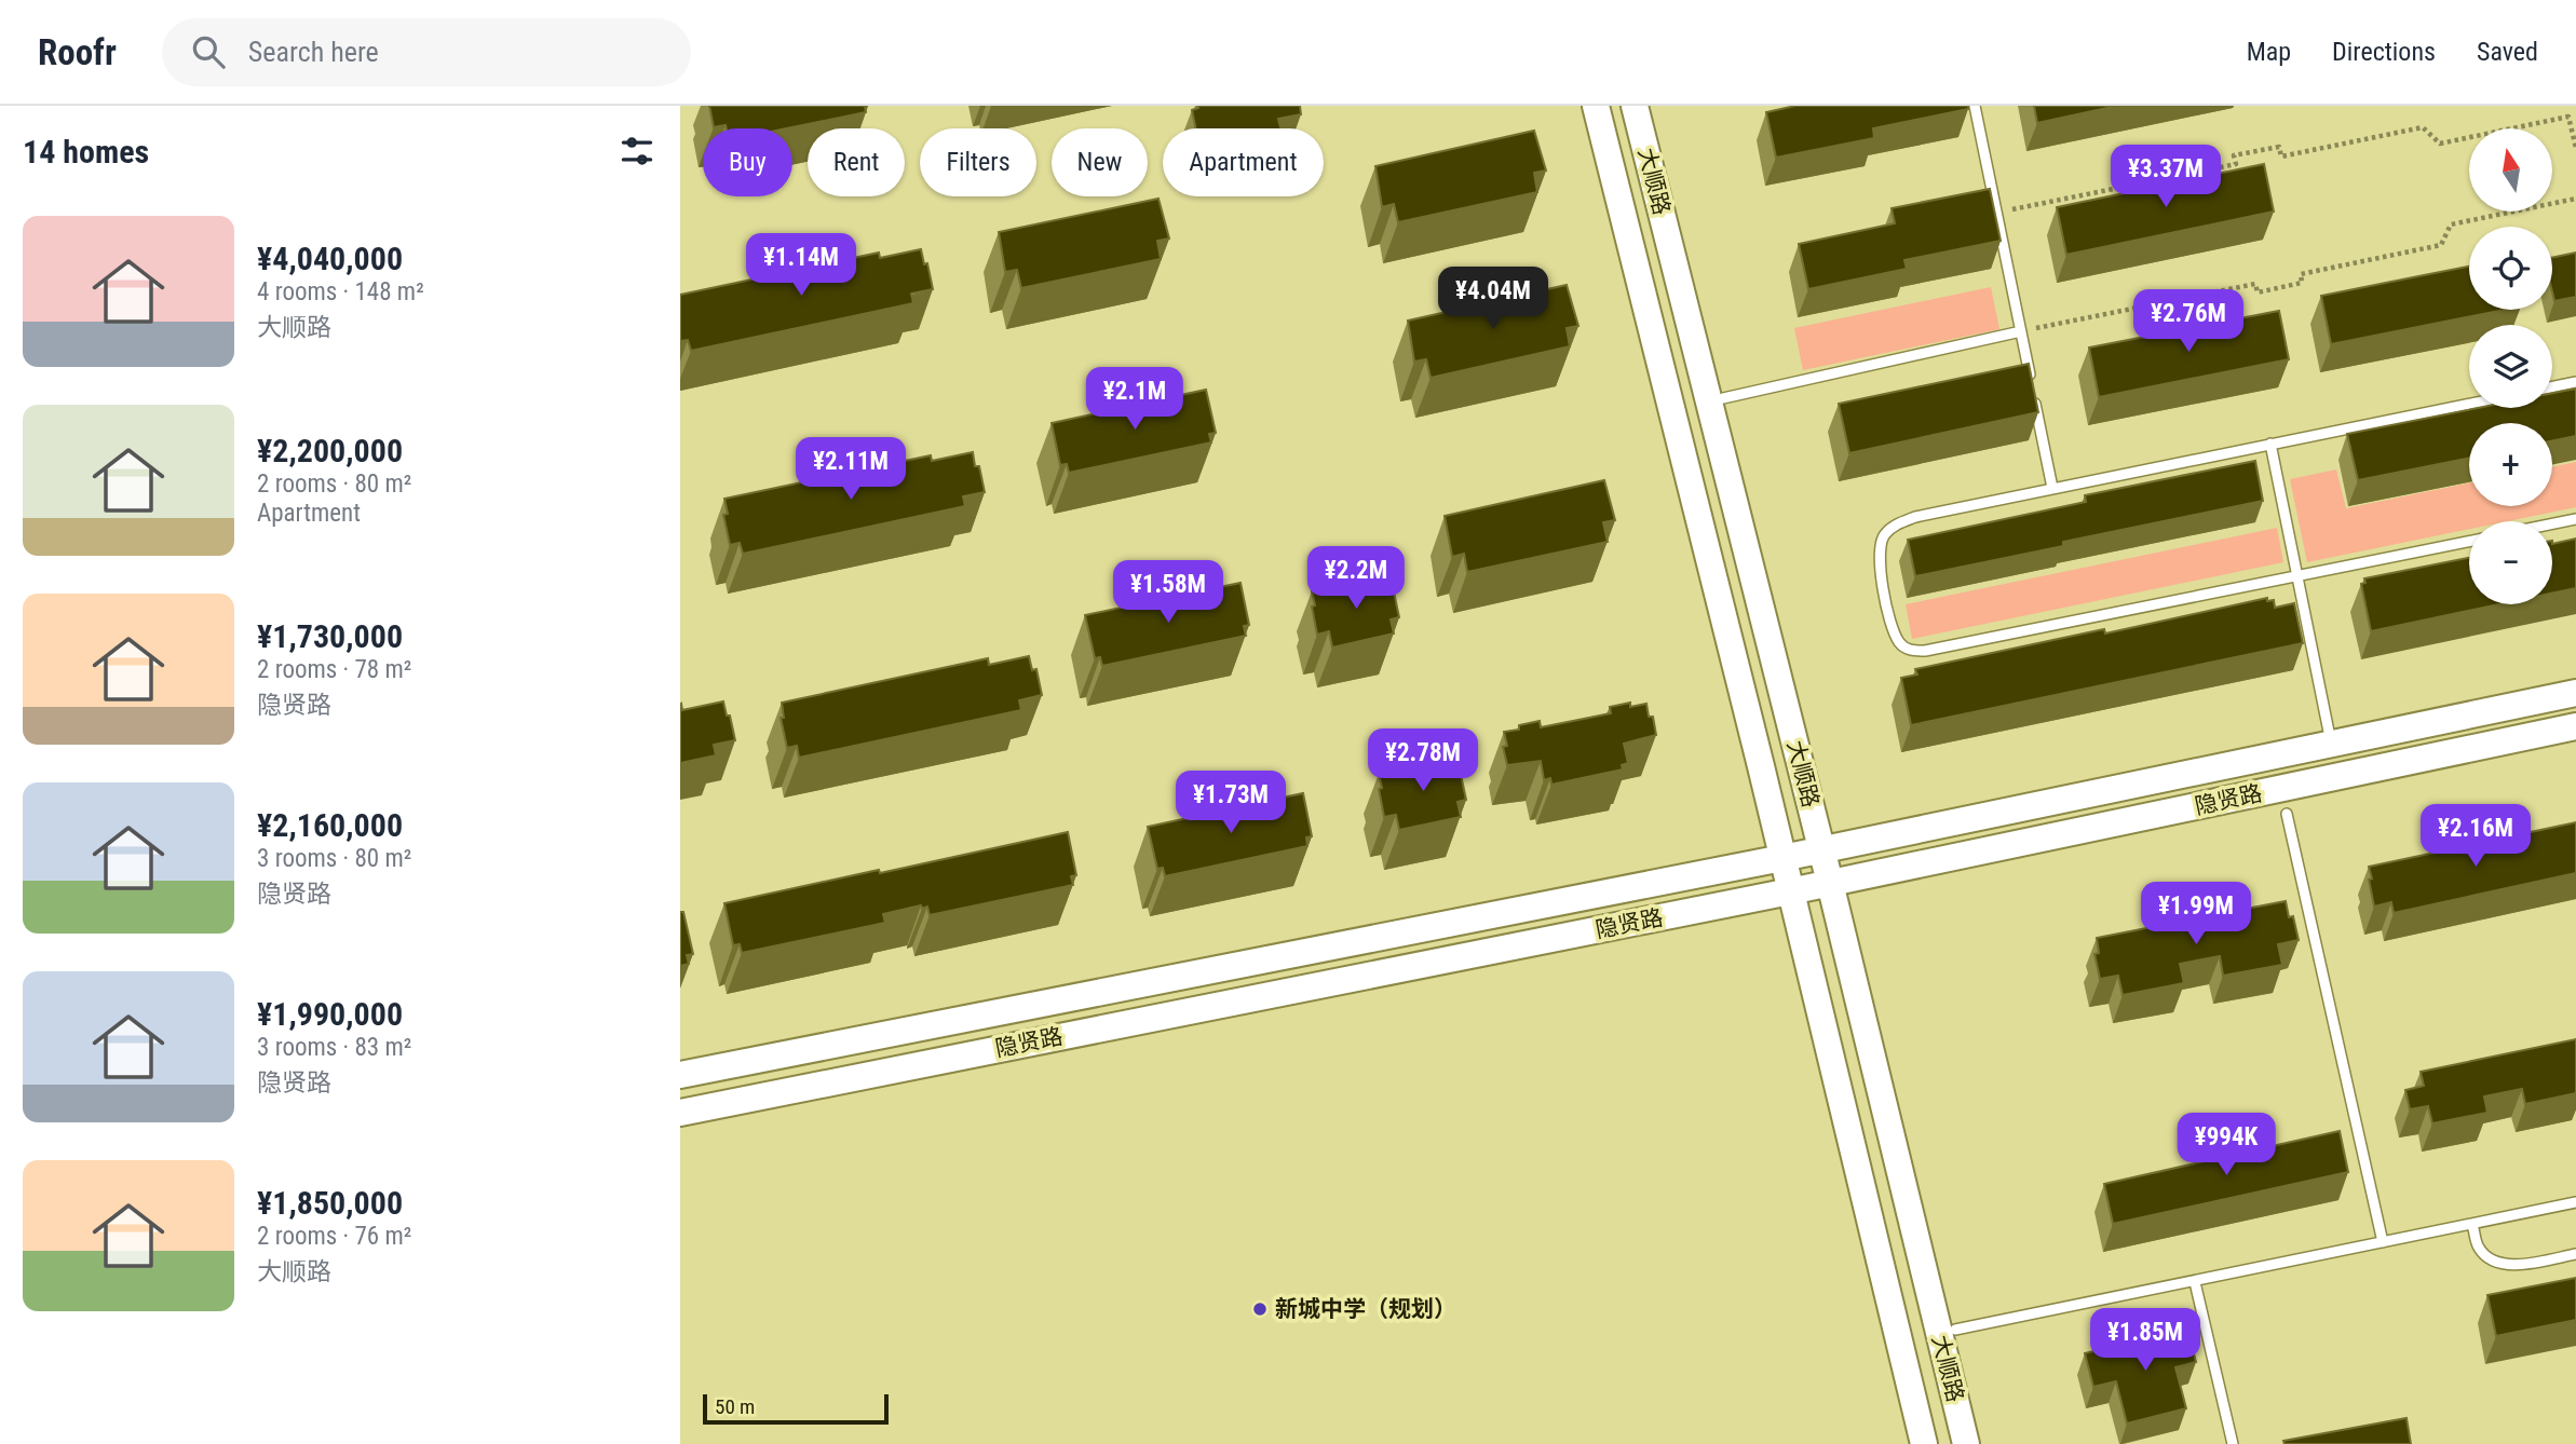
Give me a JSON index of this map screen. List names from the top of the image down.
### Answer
{
  "streets": {
    "street": ["大顺路", "隐贤路"]
  },
  "crossings": [
    ["大顺路", "隐贤路"]
  ],
  "places": ["新城中学（规划）"],
  "scale_bar": "50 m",
  "north": "top",
  "page": {
    "header": "Roofr",
    "search": "Search here",
    "nav": ["Map", "Directions", "Saved"],
    "heading": "14 homes",
    "map_buttons": ["+", "−"],
    "chip": [
      "Buy",
      "Rent",
      "Filters",
      "New",
      "Apartment"
    ],
    "price": [
      "¥3.37M",
      "¥1.14M",
      "¥4.04M",
      "¥2.76M",
      "¥2.1M",
      "¥2.11M",
      "¥2.2M",
      "¥1.58M",
      "¥2.78M",
      "¥1.73M",
      "¥2.16M",
      "¥1.99M",
      "¥994K",
      "¥1.85M"
    ],
    "list": [
      {
        "name": "¥4,040,000",
        "note": "4 rooms · 148 m² · 大顺路"
      },
      {
        "name": "¥2,200,000",
        "note": "2 rooms · 80 m² · Apartment"
      },
      {
        "name": "¥1,730,000",
        "note": "2 rooms · 78 m² · 隐贤路"
      },
      {
        "name": "¥2,160,000",
        "note": "3 rooms · 80 m² · 隐贤路"
      },
      {
        "name": "¥1,990,000",
        "note": "3 rooms · 83 m² · 隐贤路"
      },
      {
        "name": "¥1,850,000",
        "note": "2 rooms · 76 m² · 大顺路"
      }
    ],
    "scale": "50 m"
  }
}
